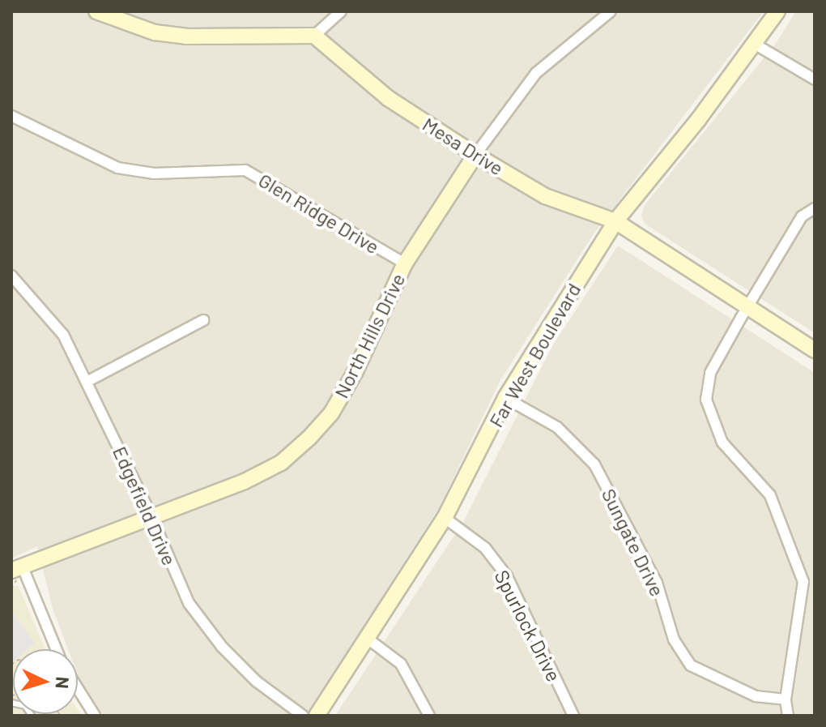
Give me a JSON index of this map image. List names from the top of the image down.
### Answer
{
  "streets": {
    "street": [
      "Mesa Drive",
      "Glen Ridge Drive",
      "North Hills Drive",
      "Far West Boulevard",
      "Edgefield Drive",
      "Sungate Drive",
      "Spurlock Drive"
    ]
  },
  "crossings": [
    ["Mesa Drive", "North Hills Drive"],
    ["Mesa Drive", "Far West Boulevard"],
    ["Glen Ridge Drive", "North Hills Drive"],
    ["North Hills Drive", "Edgefield Drive"],
    ["Far West Boulevard", "Sungate Drive"],
    ["Far West Boulevard", "Spurlock Drive"]
  ],
  "north": "right"
}
